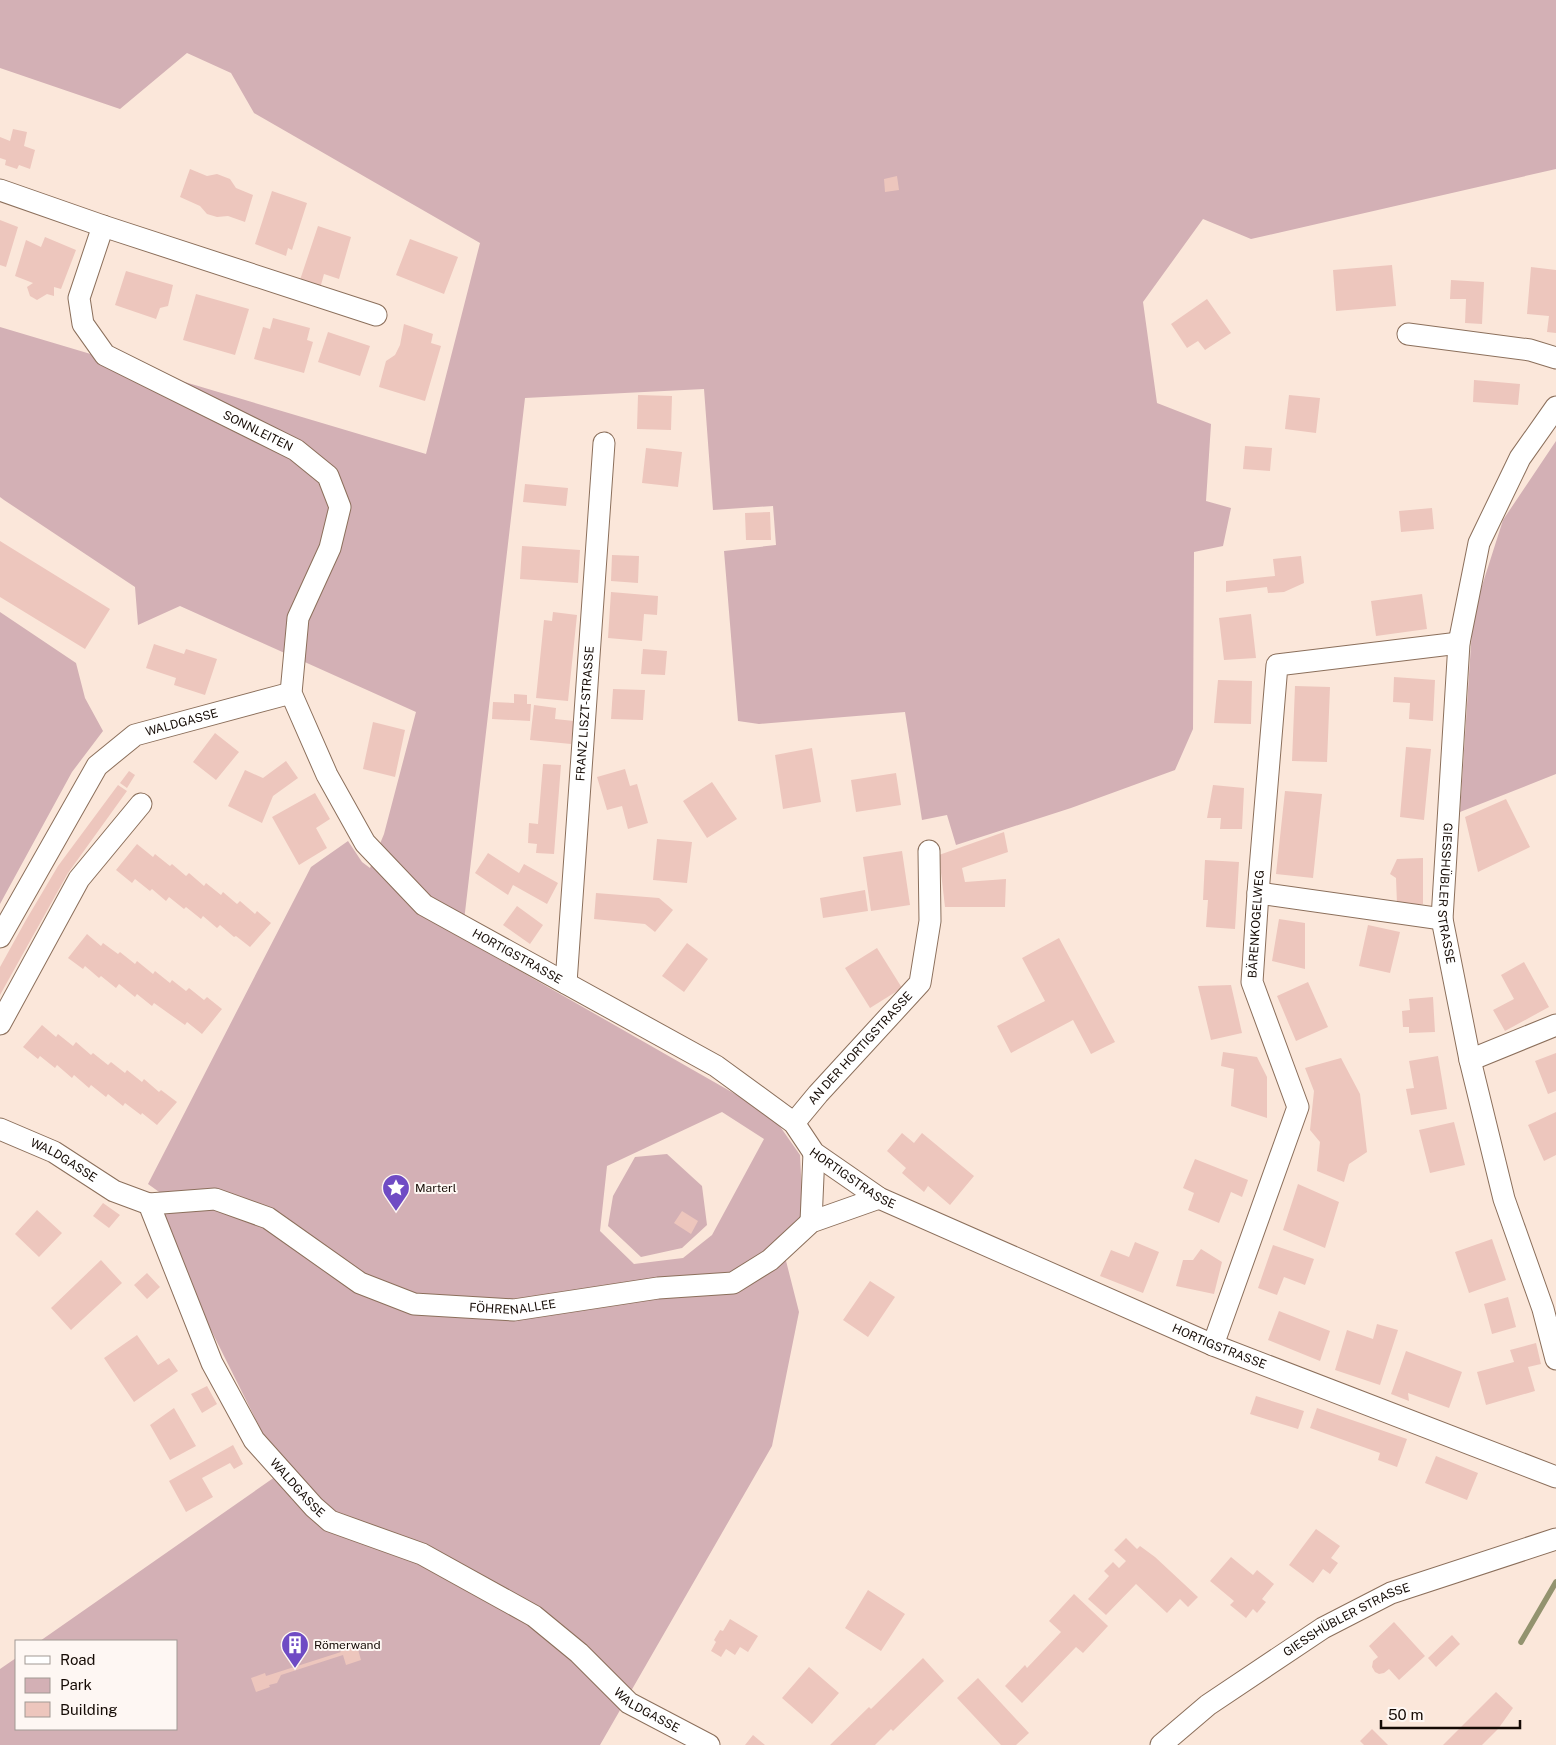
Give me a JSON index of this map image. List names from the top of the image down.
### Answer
{
  "streets": {
    "street": [
      "SONNLEITEN",
      "FRANZ LISZT-STRASSE",
      "WALDGASSE",
      "GIESSHÜBLER STRASSE",
      "BÄRENKOGELWEG",
      "HORTIGSTRASSE",
      "AN DER HORTIGSTRASSE",
      "FÖHRENALLEE"
    ]
  },
  "crossings": [
    ["SONNLEITEN", "WALDGASSE"],
    ["SONNLEITEN", "HORTIGSTRASSE"],
    ["FRANZ LISZT-STRASSE", "HORTIGSTRASSE"],
    ["WALDGASSE", "HORTIGSTRASSE"],
    ["WALDGASSE", "FÖHRENALLEE"],
    ["GIESSHÜBLER STRASSE", "BÄRENKOGELWEG"],
    ["BÄRENKOGELWEG", "HORTIGSTRASSE"],
    ["HORTIGSTRASSE", "AN DER HORTIGSTRASSE"],
    ["HORTIGSTRASSE", "FÖHRENALLEE"]
  ],
  "places": {
    "place": ["Marterl"],
    "building": ["Römerwand"]
  },
  "legend": ["Road", "Park", "Building"],
  "scale_bar": "50 m"
}
